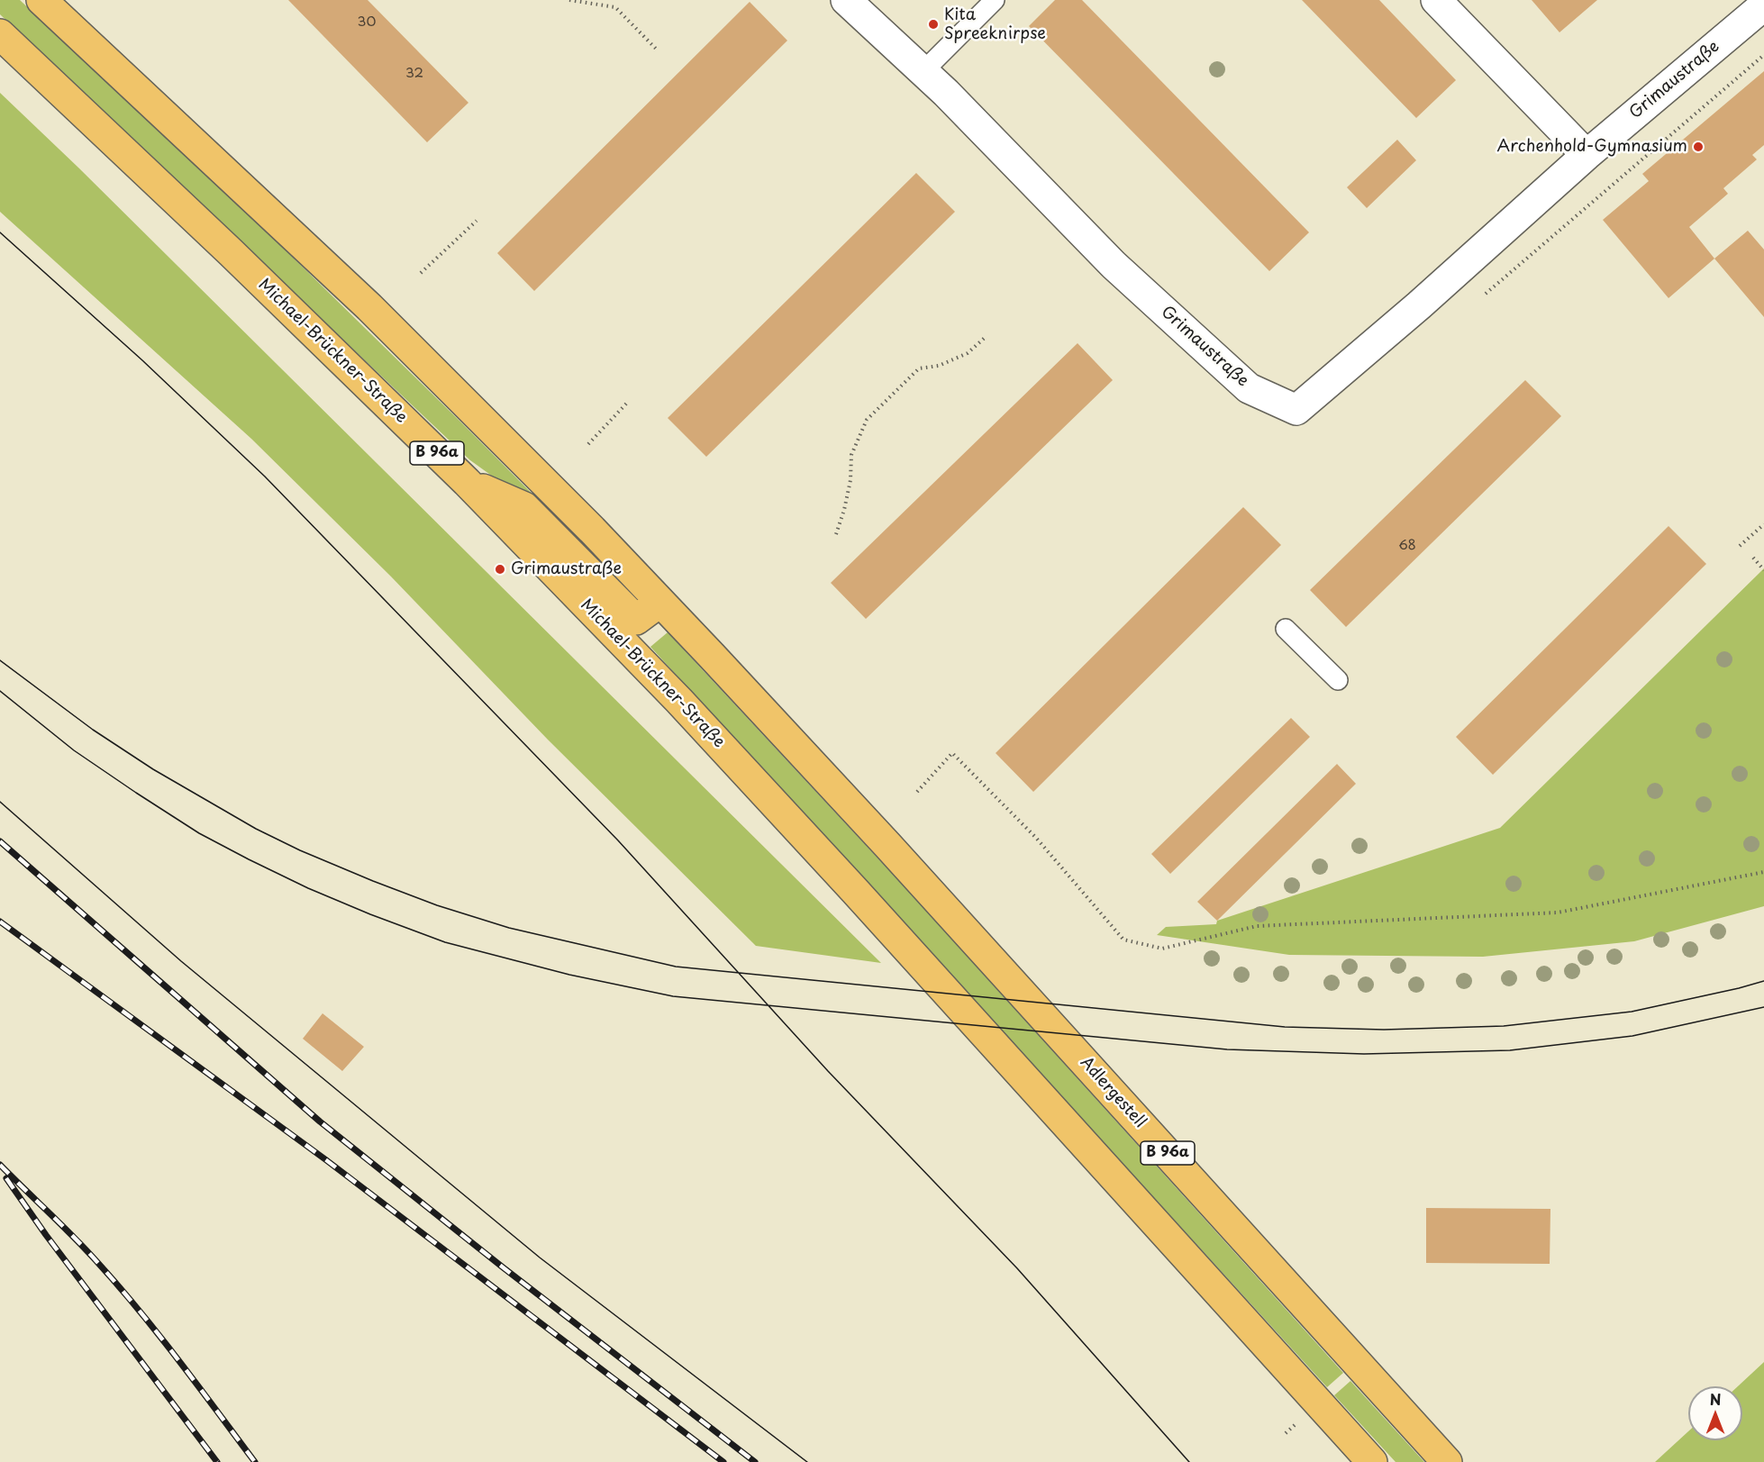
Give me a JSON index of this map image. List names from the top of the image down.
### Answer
{
  "streets": {
    "main road": ["Michael-Brückner-Straße", "B 96a", "Adlergestell"],
    "street": ["Grimaustraße"]
  },
  "crossings": [
    ["B 96a", "Adlergestell"]
  ],
  "places": ["Kita Spreeknirpse", "Archenhold-Gymnasium", "Grimaustraße"],
  "house_numbers": ["30", "32", "68"],
  "north": "top"
}
